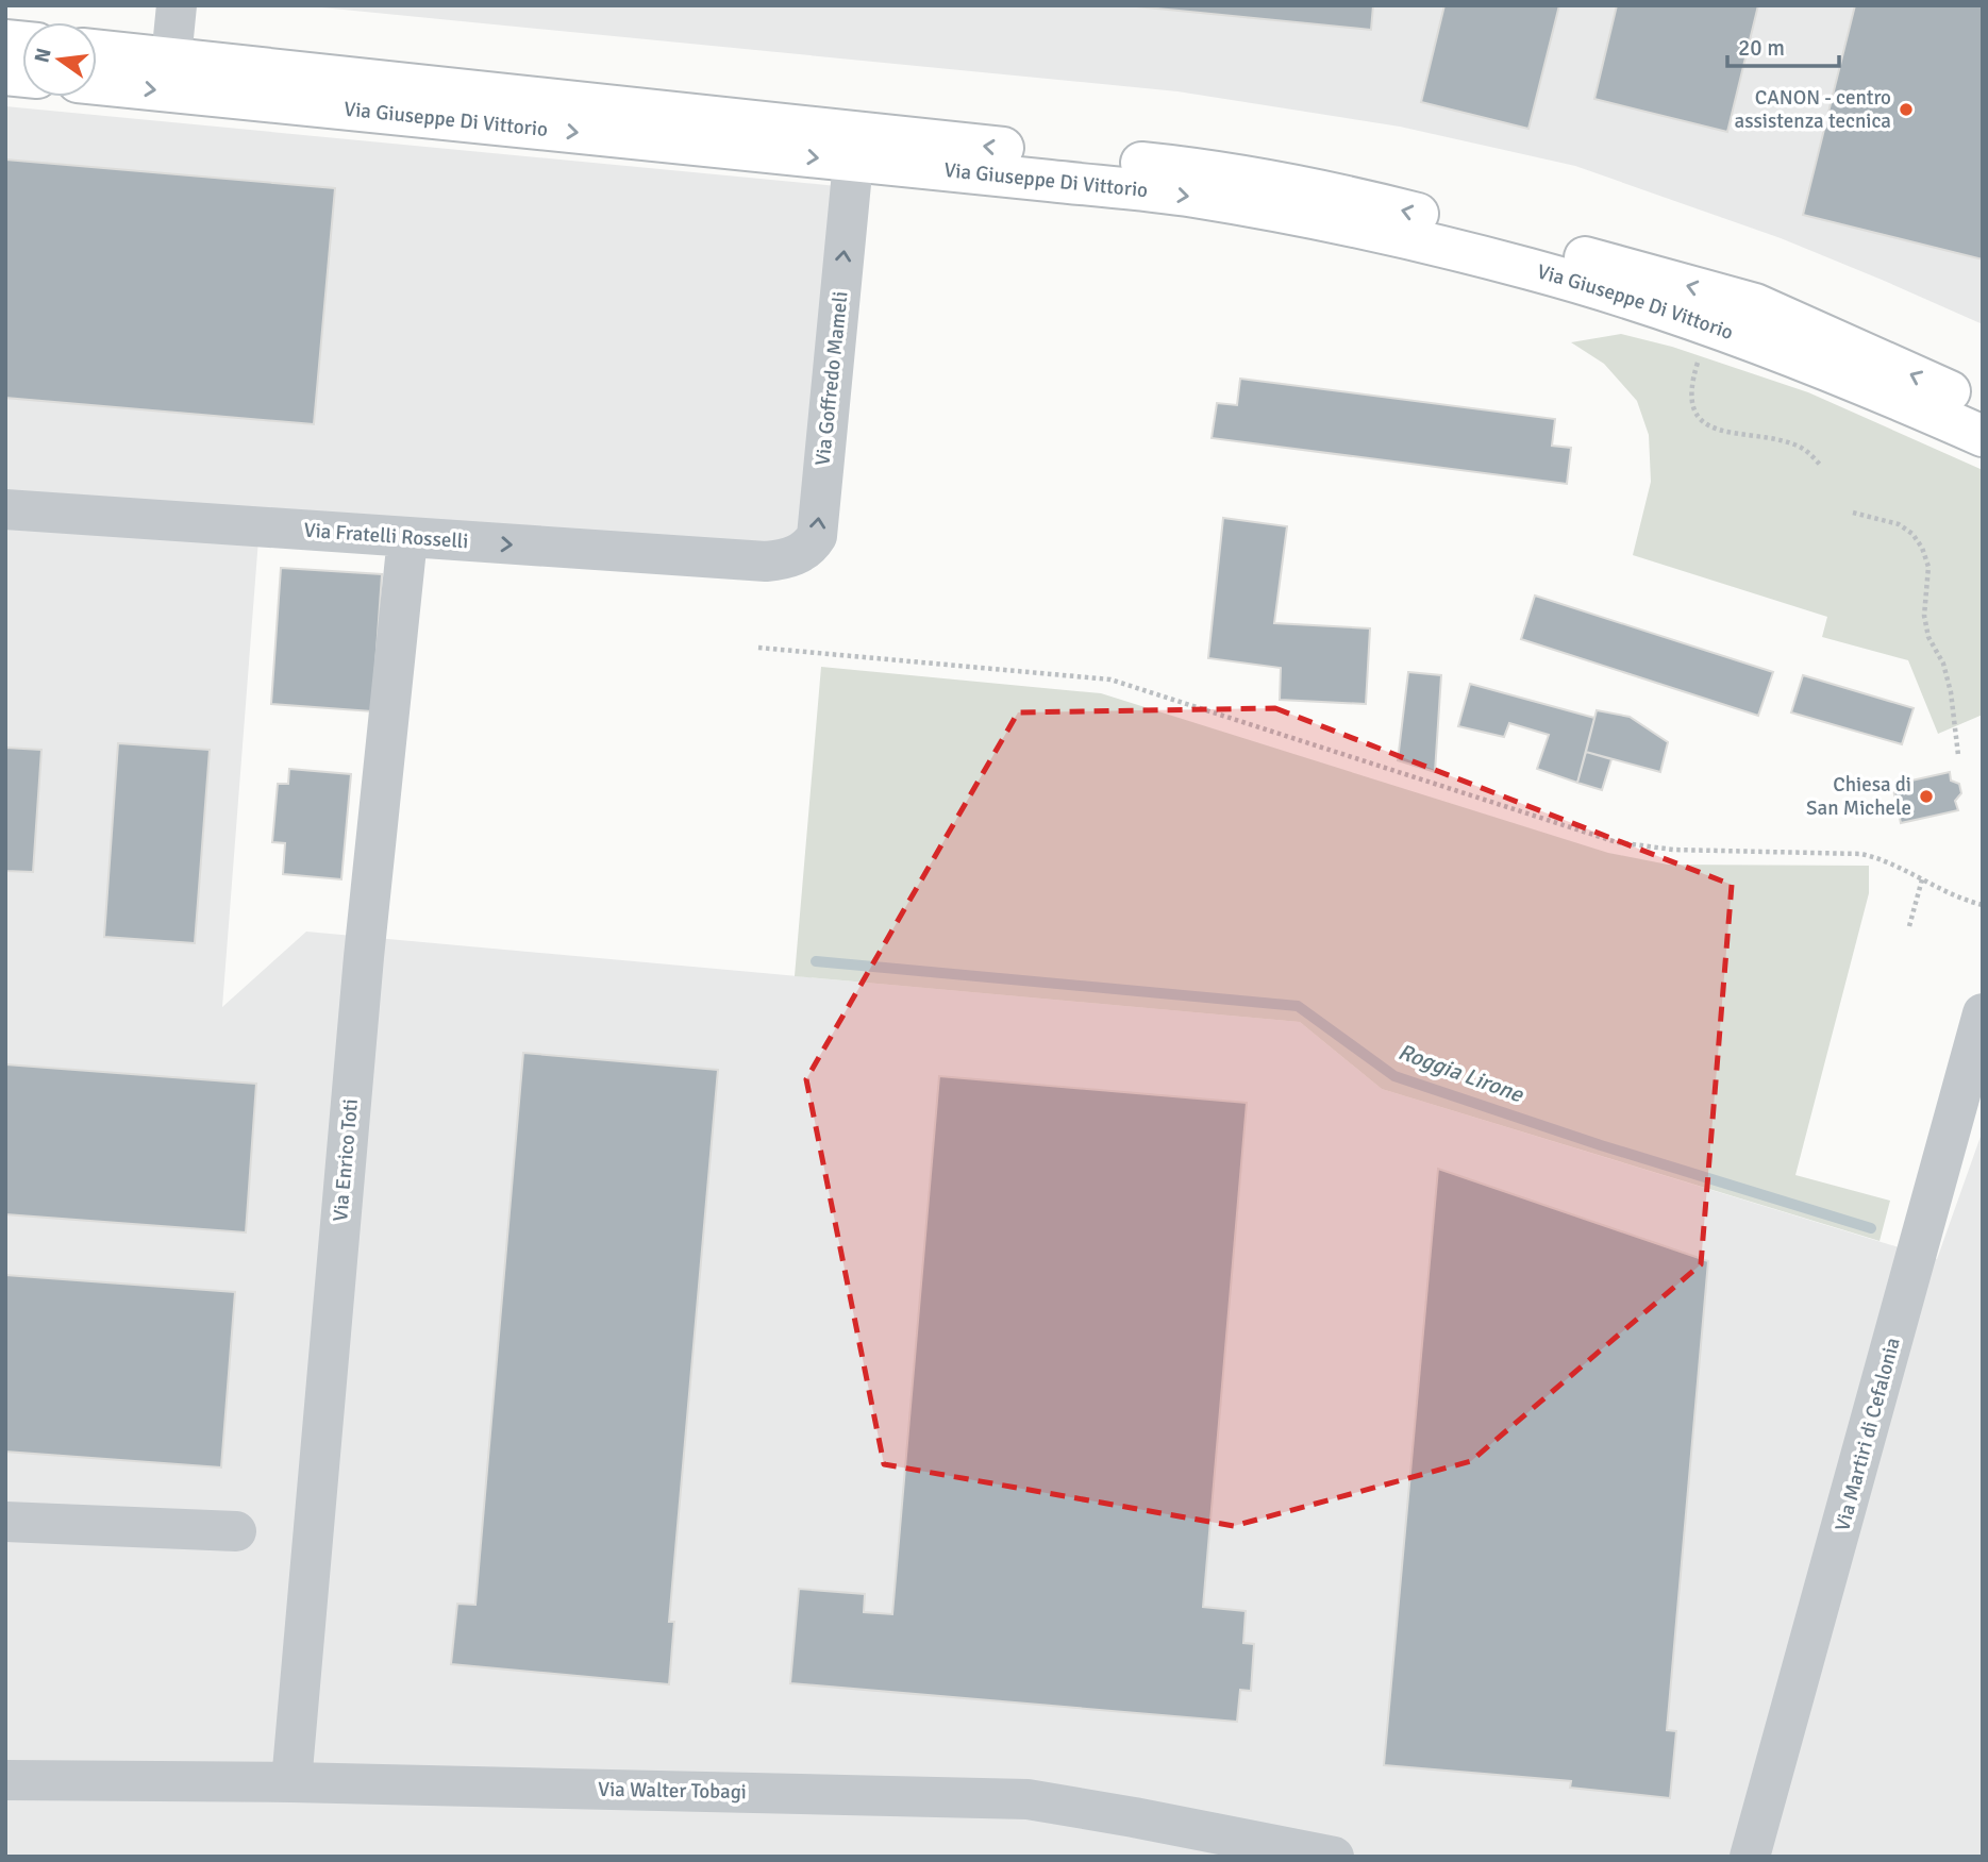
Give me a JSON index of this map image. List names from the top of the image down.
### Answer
{
  "streets": {
    "main road": ["Via Giuseppe Di Vittorio"],
    "street": [
      "Via Goffredo Mameli",
      "Via Fratelli Rosselli",
      "Via Enrico Toti",
      "Via Martiri di Cefalonia",
      "Via Walter Tobagi"
    ]
  },
  "crossings": [
    ["Via Giuseppe Di Vittorio", "Via Goffredo Mameli"],
    ["Via Goffredo Mameli", "Via Fratelli Rosselli"],
    ["Via Fratelli Rosselli", "Via Enrico Toti"],
    ["Via Enrico Toti", "Via Walter Tobagi"]
  ],
  "one_way": ["Via Goffredo Mameli", "Via Fratelli Rosselli"],
  "water": ["Roggia Lirone"],
  "places": ["CANON - centro assistenza tecnica", "Chiesa di San Michele"],
  "scale_bar": "20 m",
  "north": "left"
}
